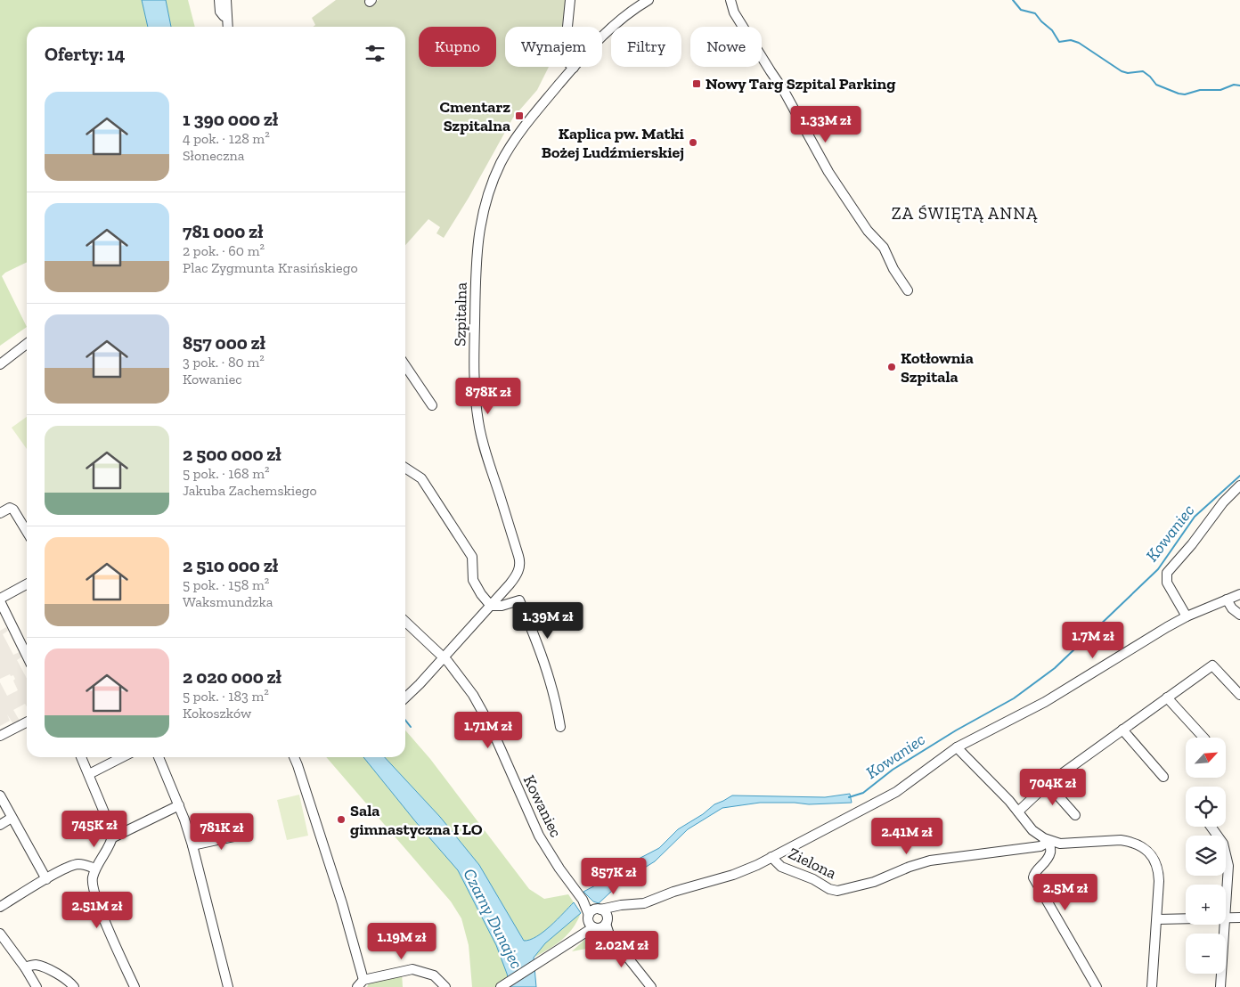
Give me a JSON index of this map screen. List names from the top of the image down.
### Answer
{
  "streets": {
    "street": ["Szpitalna", "Kowaniec", "Zielona"]
  },
  "crossings": [
    ["Szpitalna", "Kowaniec"]
  ],
  "districts": ["ZA ŚWIĘTĄ ANNĄ"],
  "water": ["Kowaniec", "Czarny Dunajec"],
  "places": {
    "transit": ["Nowy Targ Szpital Parking", "Cmentarz Szpitalna"],
    "other": ["Kaplica pw. Matki Bożej Ludźmierskiej", "Kotłownia Szpitala", "Sala gimnastyczna I LO"]
  },
  "north": "top right",
  "page": {
    "chip": [
      "Kupno",
      "Wynajem",
      "Filtry",
      "Nowe"
    ],
    "heading": "Oferty: 14",
    "list": [
      {
        "name": "1 390 000 zł",
        "note": "4 pok. · 128 m² · Słoneczna"
      },
      {
        "name": "781 000 zł",
        "note": "2 pok. · 60 m² · Plac Zygmunta Krasińskiego"
      },
      {
        "name": "857 000 zł",
        "note": "3 pok. · 80 m² · Kowaniec"
      },
      {
        "name": "2 500 000 zł",
        "note": "5 pok. · 168 m² · Jakuba Zachemskiego"
      },
      {
        "name": "2 510 000 zł",
        "note": "5 pok. · 158 m² · Waksmundzka"
      },
      {
        "name": "2 020 000 zł",
        "note": "5 pok. · 183 m² · Kokoszków"
      }
    ],
    "price": [
      "1.33M zł",
      "878K zł",
      "1.39M zł",
      "1.7M zł",
      "1.71M zł",
      "704K zł",
      "745K zł",
      "781K zł",
      "2.41M zł",
      "857K zł",
      "2.5M zł",
      "2.51M zł",
      "1.19M zł",
      "2.02M zł"
    ],
    "map_buttons": ["+", "−"]
  }
}
